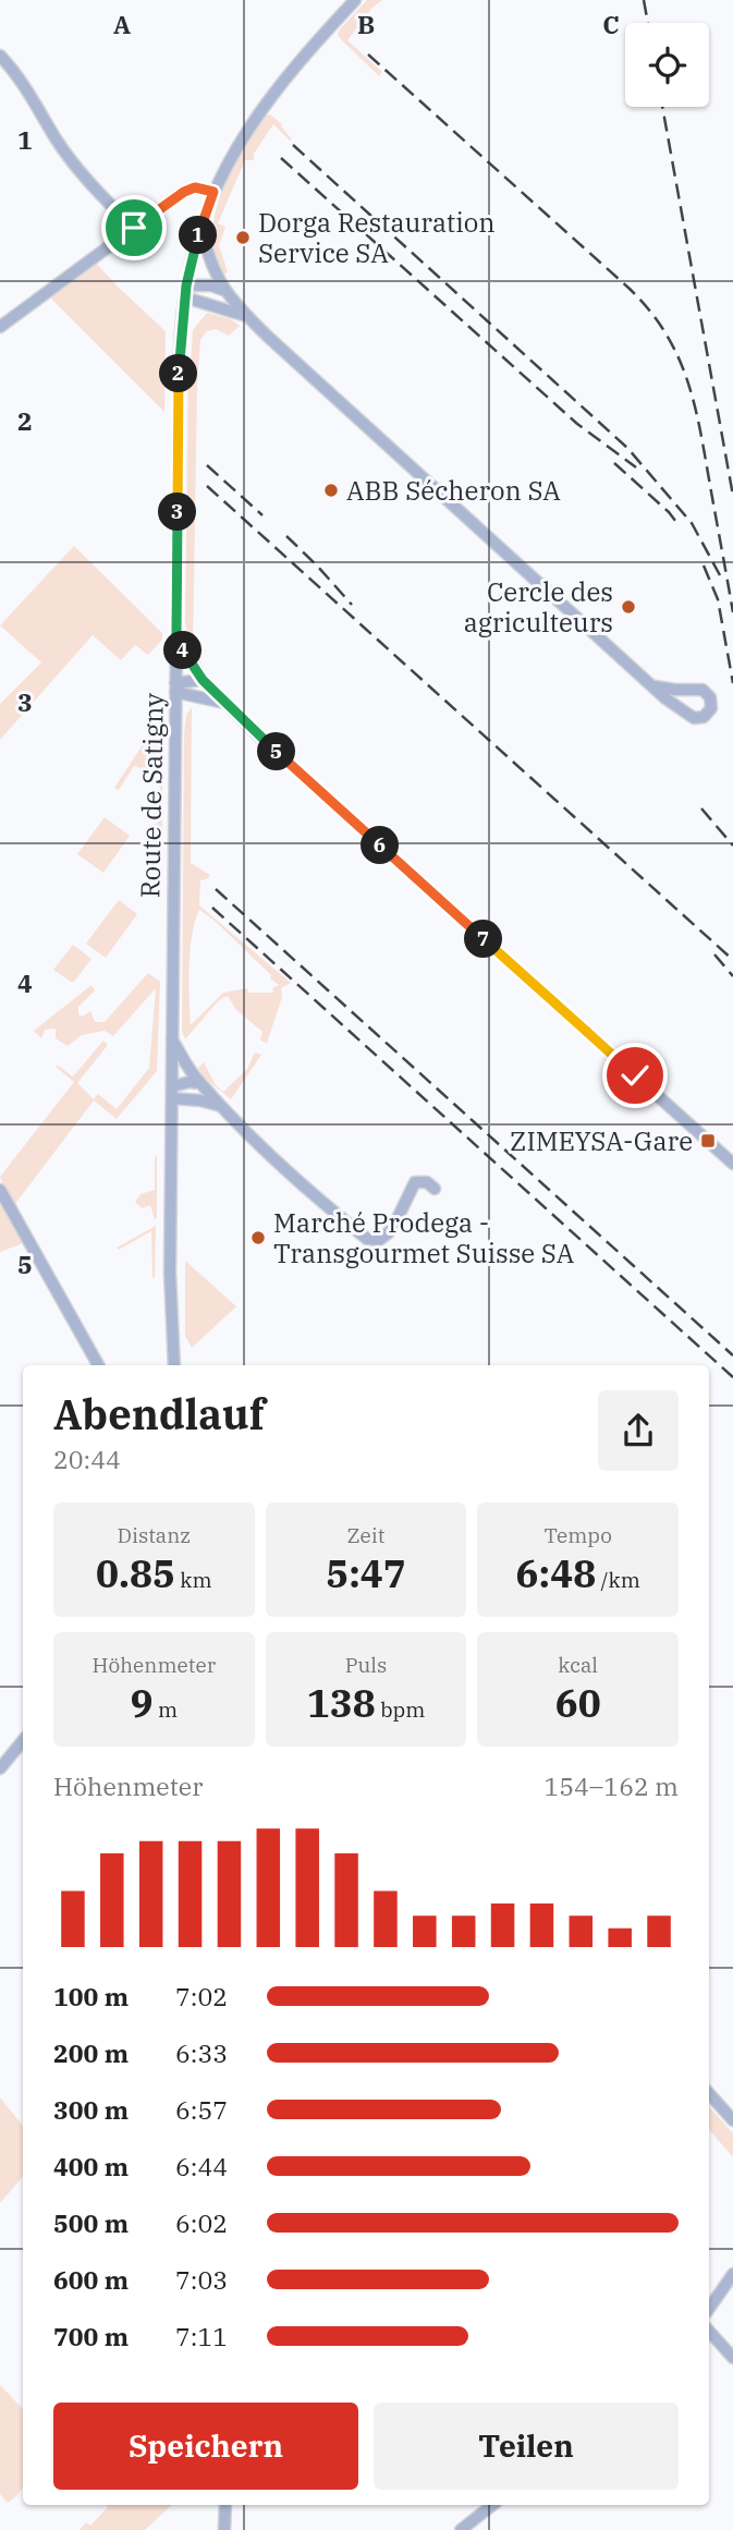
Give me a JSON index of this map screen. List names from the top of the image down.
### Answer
{
  "streets": {
    "street": ["Route de Satigny"]
  },
  "places": {
    "other": [
      "Dorga Restauration Service SA",
      "ABB Sécheron SA",
      "Cercle des agriculteurs",
      "Marché Prodega - Transgourmet Suisse SA"
    ],
    "transit": ["ZIMEYSA-Gare"]
  },
  "page": {
    "pins": [
      "1",
      "2",
      "3",
      "4",
      "5",
      "6",
      "7"
    ],
    "heading": ["Abendlauf", "20:44"],
    "stats": [
      ["Distanz", "0.85 km"],
      ["Zeit", "5:47"],
      ["Tempo", "6:48 /km"],
      ["Höhenmeter", "9 m"],
      ["Puls", "138 bpm"],
      ["kcal", "60"]
    ],
    "chart": ["Höhenmeter", "154–162 m"],
    "list": [
      {
        "name": "100 m",
        "note": "7:02"
      },
      {
        "name": "200 m",
        "note": "6:33"
      },
      {
        "name": "300 m",
        "note": "6:57"
      },
      {
        "name": "400 m",
        "note": "6:44"
      },
      {
        "name": "500 m",
        "note": "6:02"
      },
      {
        "name": "600 m",
        "note": "7:03"
      },
      {
        "name": "700 m",
        "note": "7:11"
      }
    ],
    "buttons": ["Speichern", "Teilen"]
  },
  "grid": {
    "columns": ["A", "B", "C"],
    "rows": [
      "1",
      "2",
      "3",
      "4",
      "5"
    ]
  }
}
